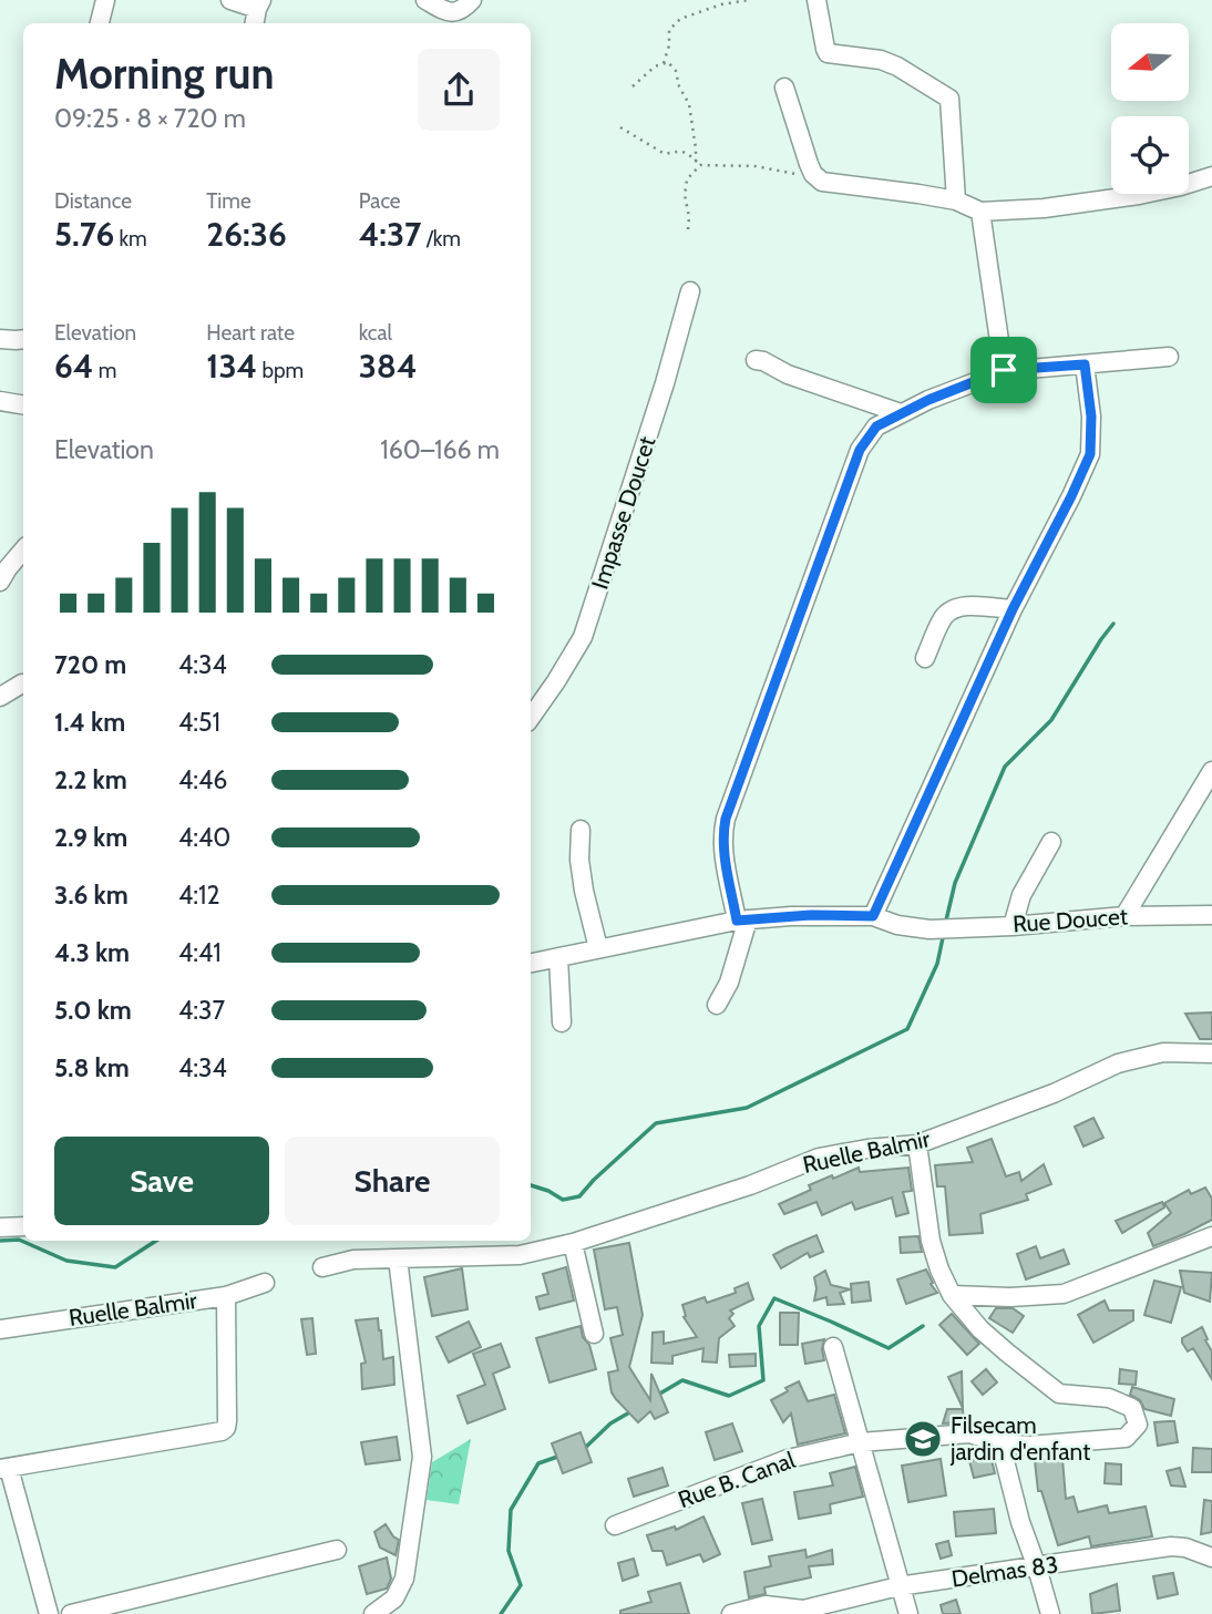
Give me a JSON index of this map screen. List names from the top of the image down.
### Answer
{
  "streets": {
    "street": [
      "Impasse Doucet",
      "Rue Doucet",
      "Ruelle Balmir",
      "Rue B. Canal",
      "Delmas 83"
    ]
  },
  "places": {
    "school or university": ["Filsecam jardin d'enfant"]
  },
  "north": "left",
  "page": {
    "heading": ["Morning run", "09:25 · 8 × 720 m"],
    "stats": [
      ["Distance", "5.76 km"],
      ["Time", "26:36"],
      ["Pace", "4:37 /km"],
      ["Elevation", "64 m"],
      ["Heart rate", "134 bpm"],
      ["kcal", "384"]
    ],
    "chart": ["Elevation", "160–166 m"],
    "list": [
      {
        "name": "720 m",
        "note": "4:34"
      },
      {
        "name": "1.4 km",
        "note": "4:51"
      },
      {
        "name": "2.2 km",
        "note": "4:46"
      },
      {
        "name": "2.9 km",
        "note": "4:40"
      },
      {
        "name": "3.6 km",
        "note": "4:12"
      },
      {
        "name": "4.3 km",
        "note": "4:41"
      },
      {
        "name": "5.0 km",
        "note": "4:37"
      },
      {
        "name": "5.8 km",
        "note": "4:34"
      }
    ],
    "buttons": ["Save", "Share"]
  }
}
